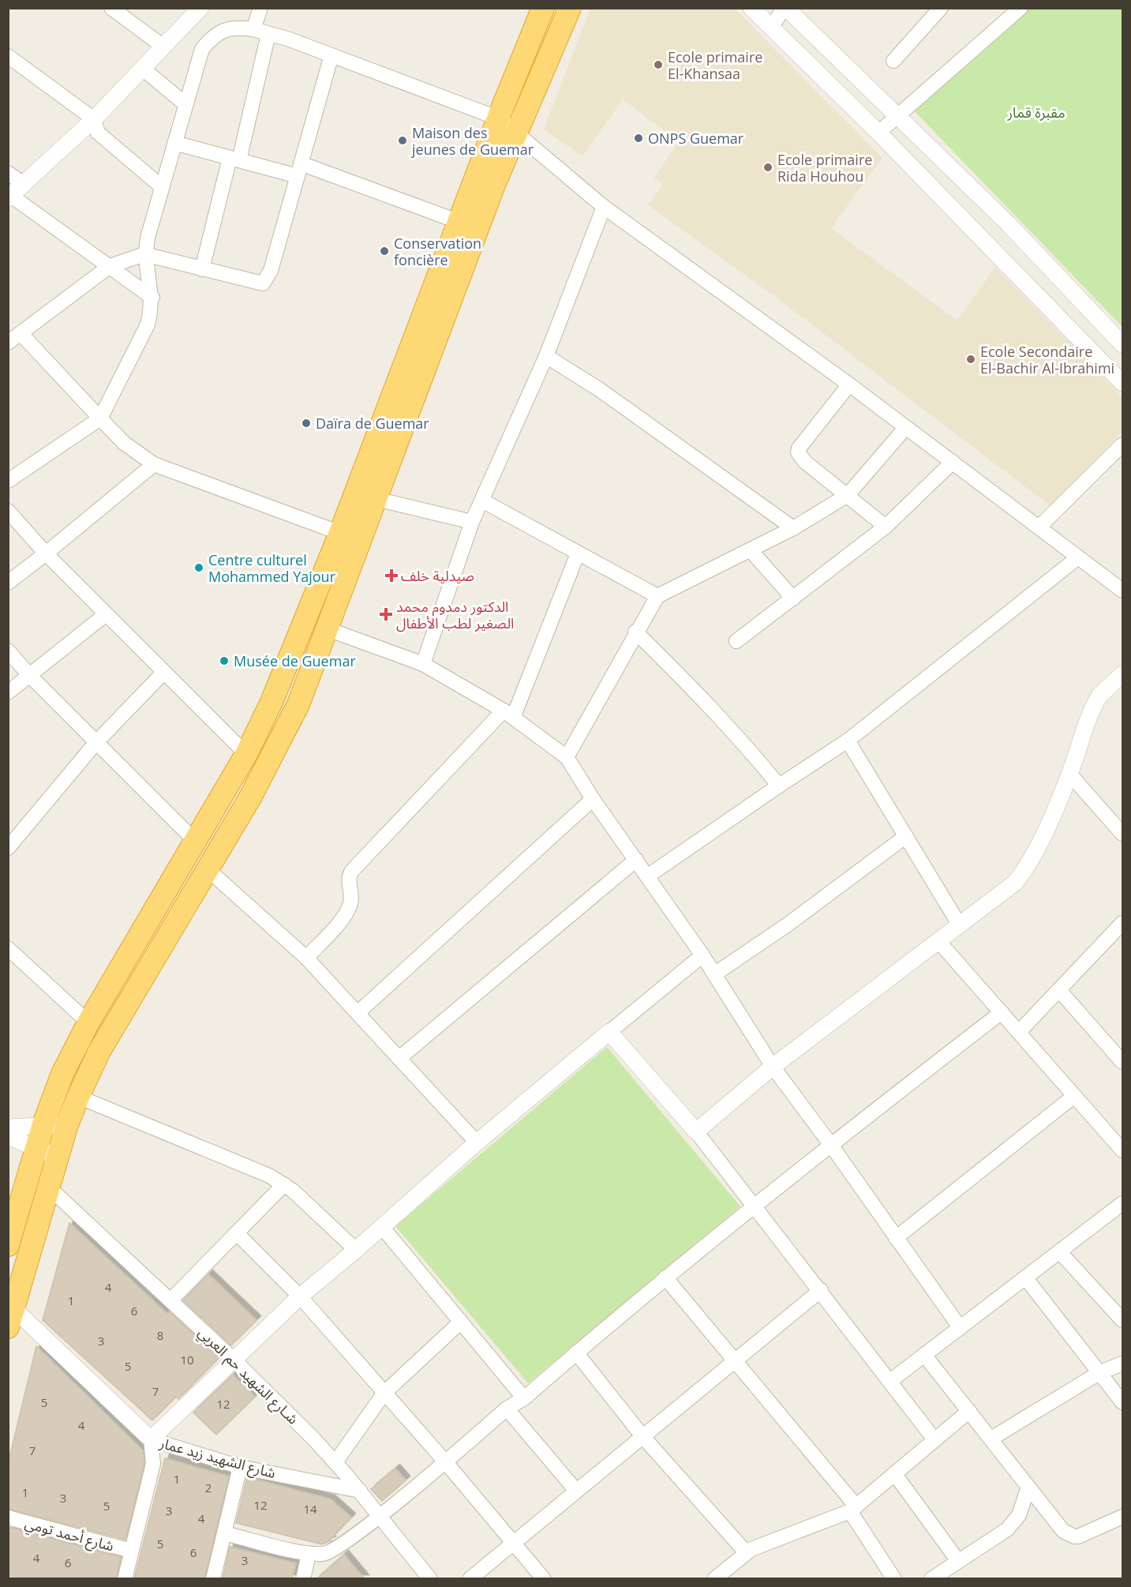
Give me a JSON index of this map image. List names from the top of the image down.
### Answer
{
  "streets": {
    "street": ["شـارع الشهيد حم العربي", "شارع الشهيد زيد عمار", "شارع أحمد تومي"]
  },
  "crossings": [
    ["شـارع الشهيد حم العربي", "شارع الشهيد زيد عمار"]
  ],
  "parks": ["مقبرة قمار"],
  "places": {
    "other": [
      "Ecole primaire El-Khansaa",
      "ONPS Guemar",
      "Maison des jeunes de Guemar",
      "Ecole primaire Rida Houhou",
      "Conservation foncière",
      "Ecole Secondaire El-Bachir Al-Ibrahimi",
      "Daïra de Guemar",
      "Centre culturel Mohammed Yajour",
      "Musée de Guemar"
    ],
    "health": ["صيدلية خلف", "الدكتور دمدوم محمد الصغير لطب الأطفال"]
  },
  "house_numbers": [
    "4",
    "1",
    "6",
    "8",
    "3",
    "10",
    "5",
    "7",
    "5",
    "12",
    "4",
    "7",
    "1",
    "2",
    "1",
    "3",
    "12",
    "5",
    "14",
    "3",
    "4",
    "5",
    "6",
    "4",
    "3",
    "6"
  ]
}
